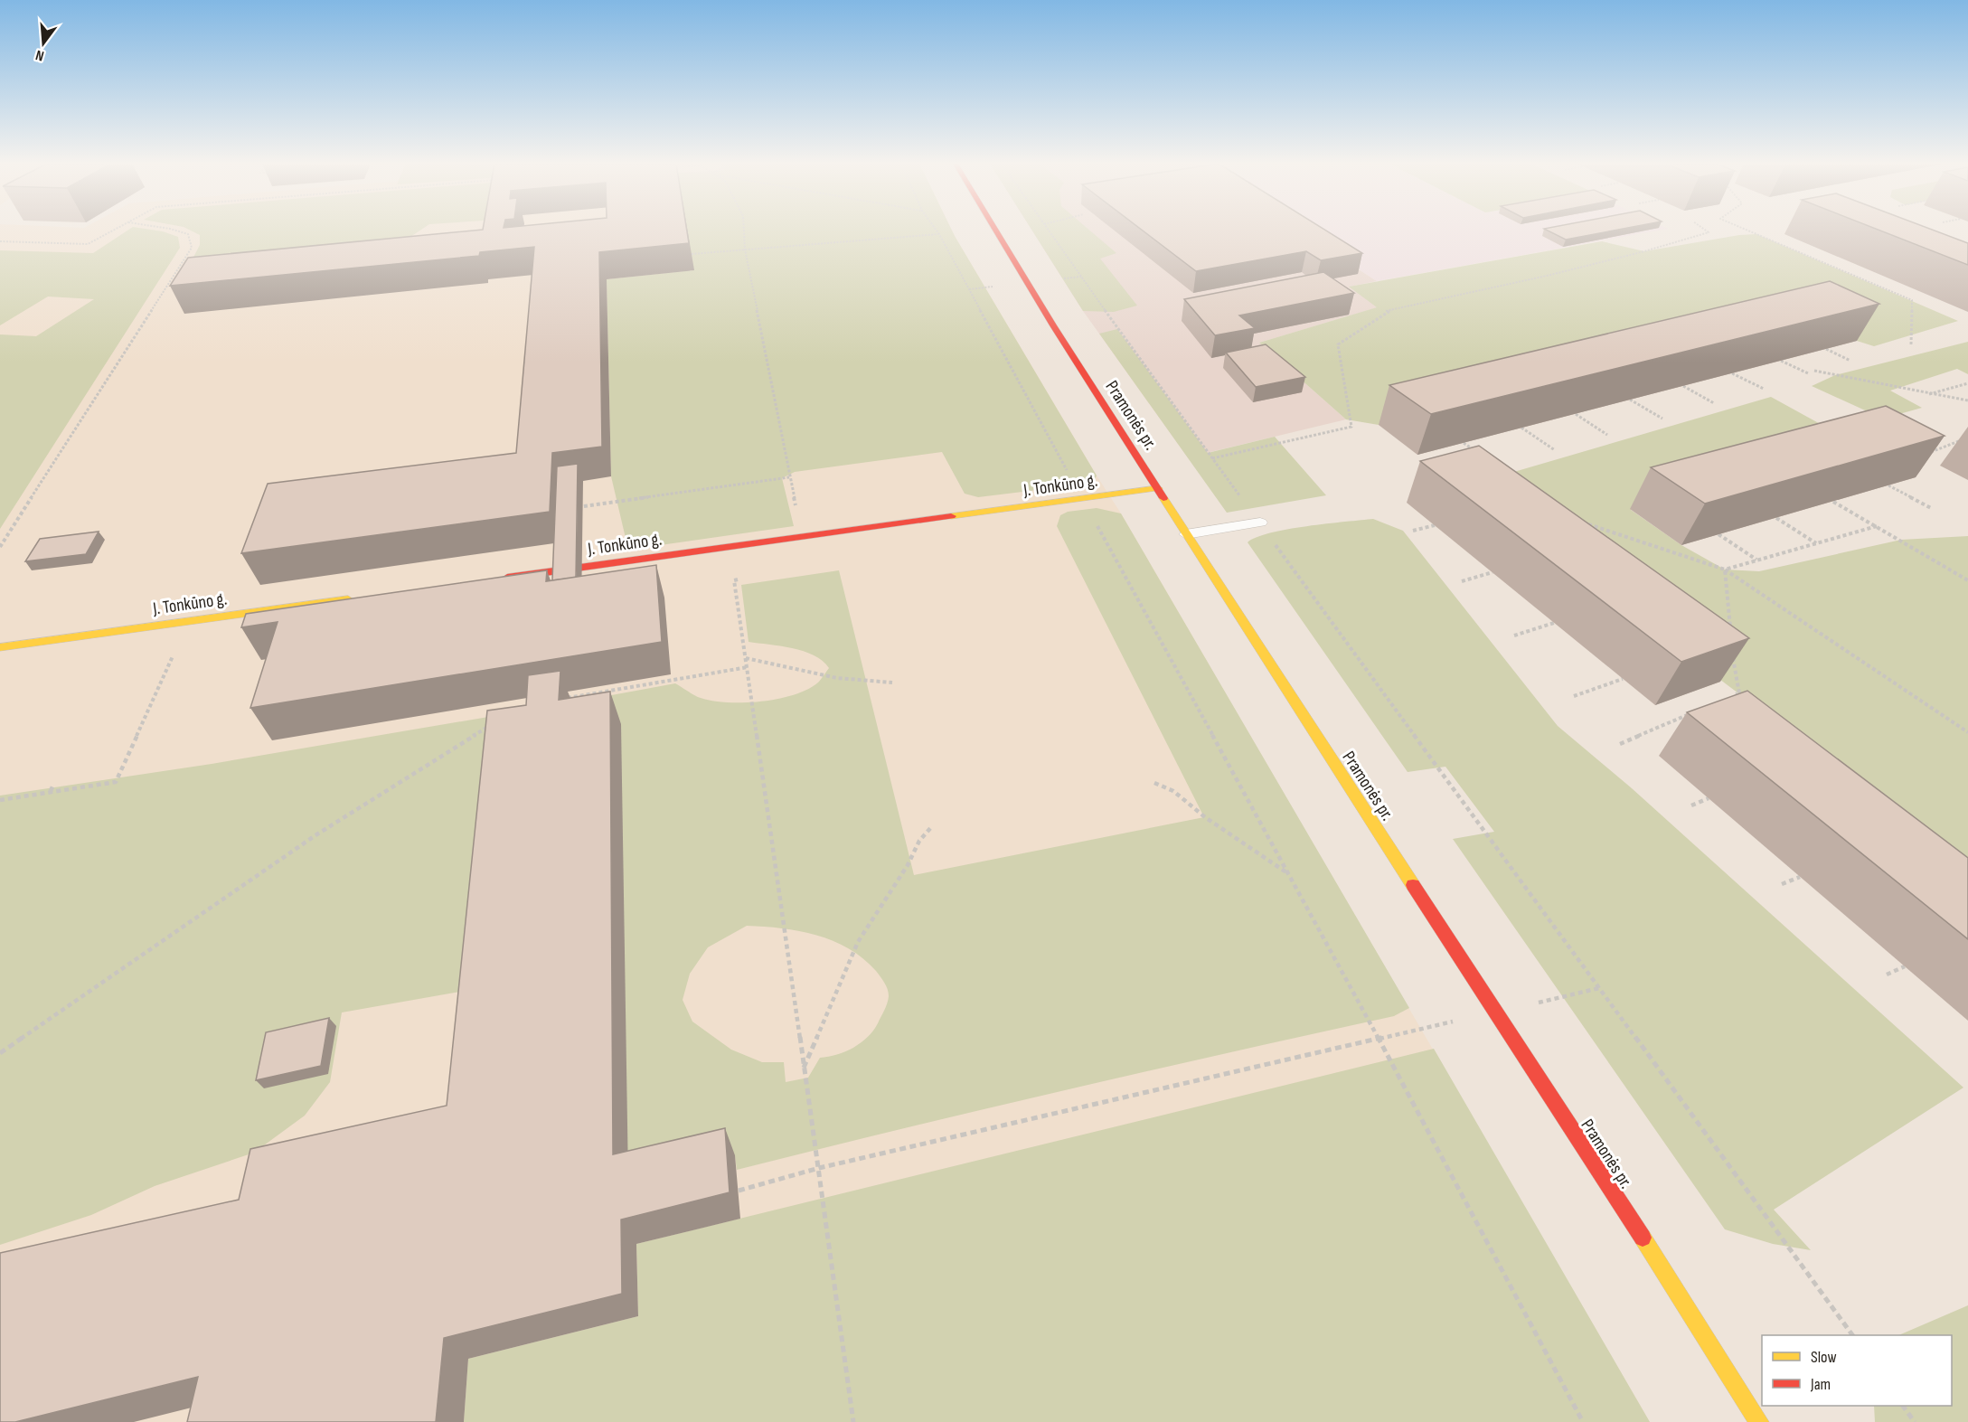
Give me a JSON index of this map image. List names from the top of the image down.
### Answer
{
  "streets": {
    "main road": ["Pramonės pr.", "J. Tonkūno g."]
  },
  "crossings": [
    ["Pramonės pr.", "J. Tonkūno g."]
  ],
  "legend": ["Slow", "Jam"],
  "north": "bottom"
}
